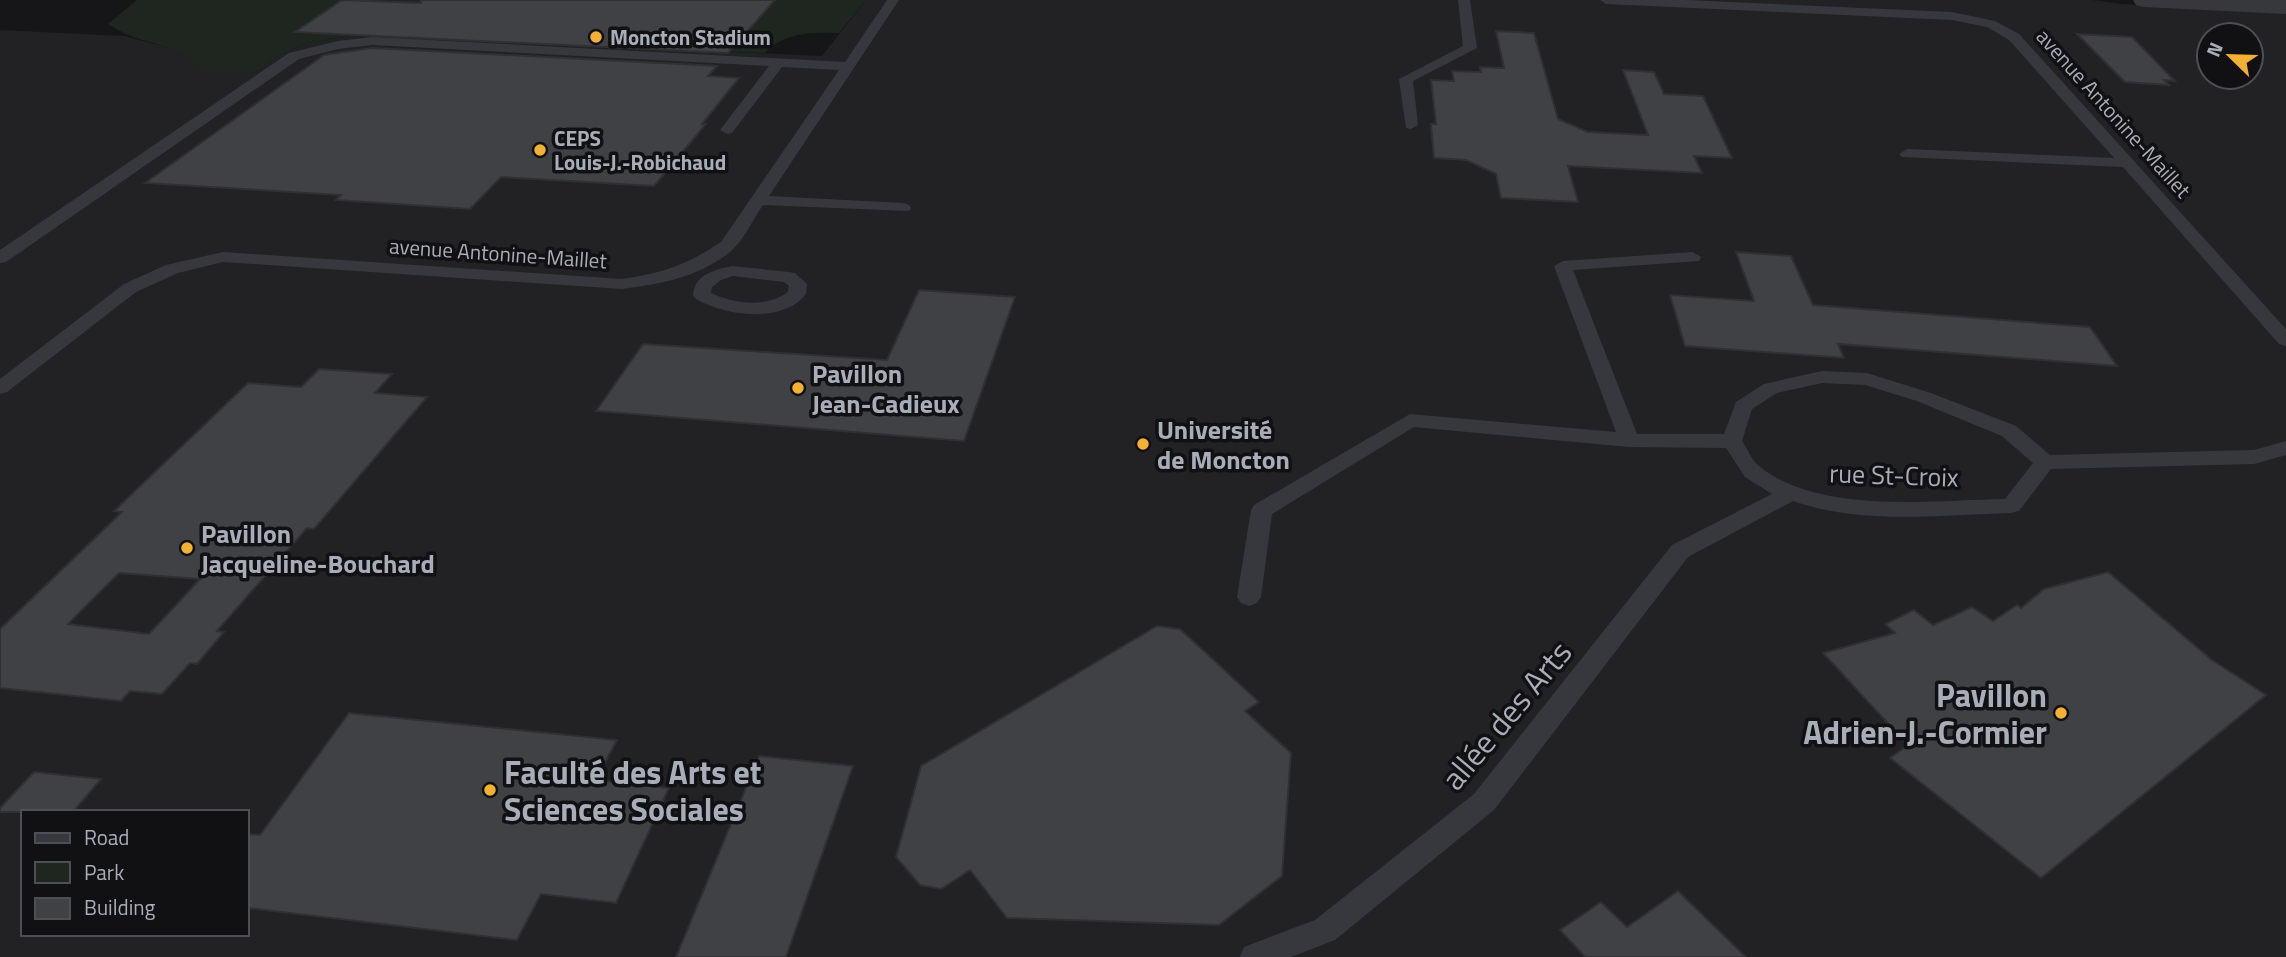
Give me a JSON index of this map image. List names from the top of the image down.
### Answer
{
  "streets": {
    "lane": ["avenue Antonine-Maillet", "rue St-Croix", "allée des Arts"]
  },
  "crossings": [
    ["rue St-Croix", "allée des Arts"]
  ],
  "places": [
    "Moncton Stadium",
    "CEPS Louis-J.-Robichaud",
    "Pavillon Jean-Cadieux",
    "Université de Moncton",
    "Pavillon Jacqueline-Bouchard",
    "Pavillon Adrien-J.-Cormier",
    "Faculté des Arts et Sciences Sociales"
  ],
  "legend": ["Road", "Park", "Building"],
  "north": "top left"
}
